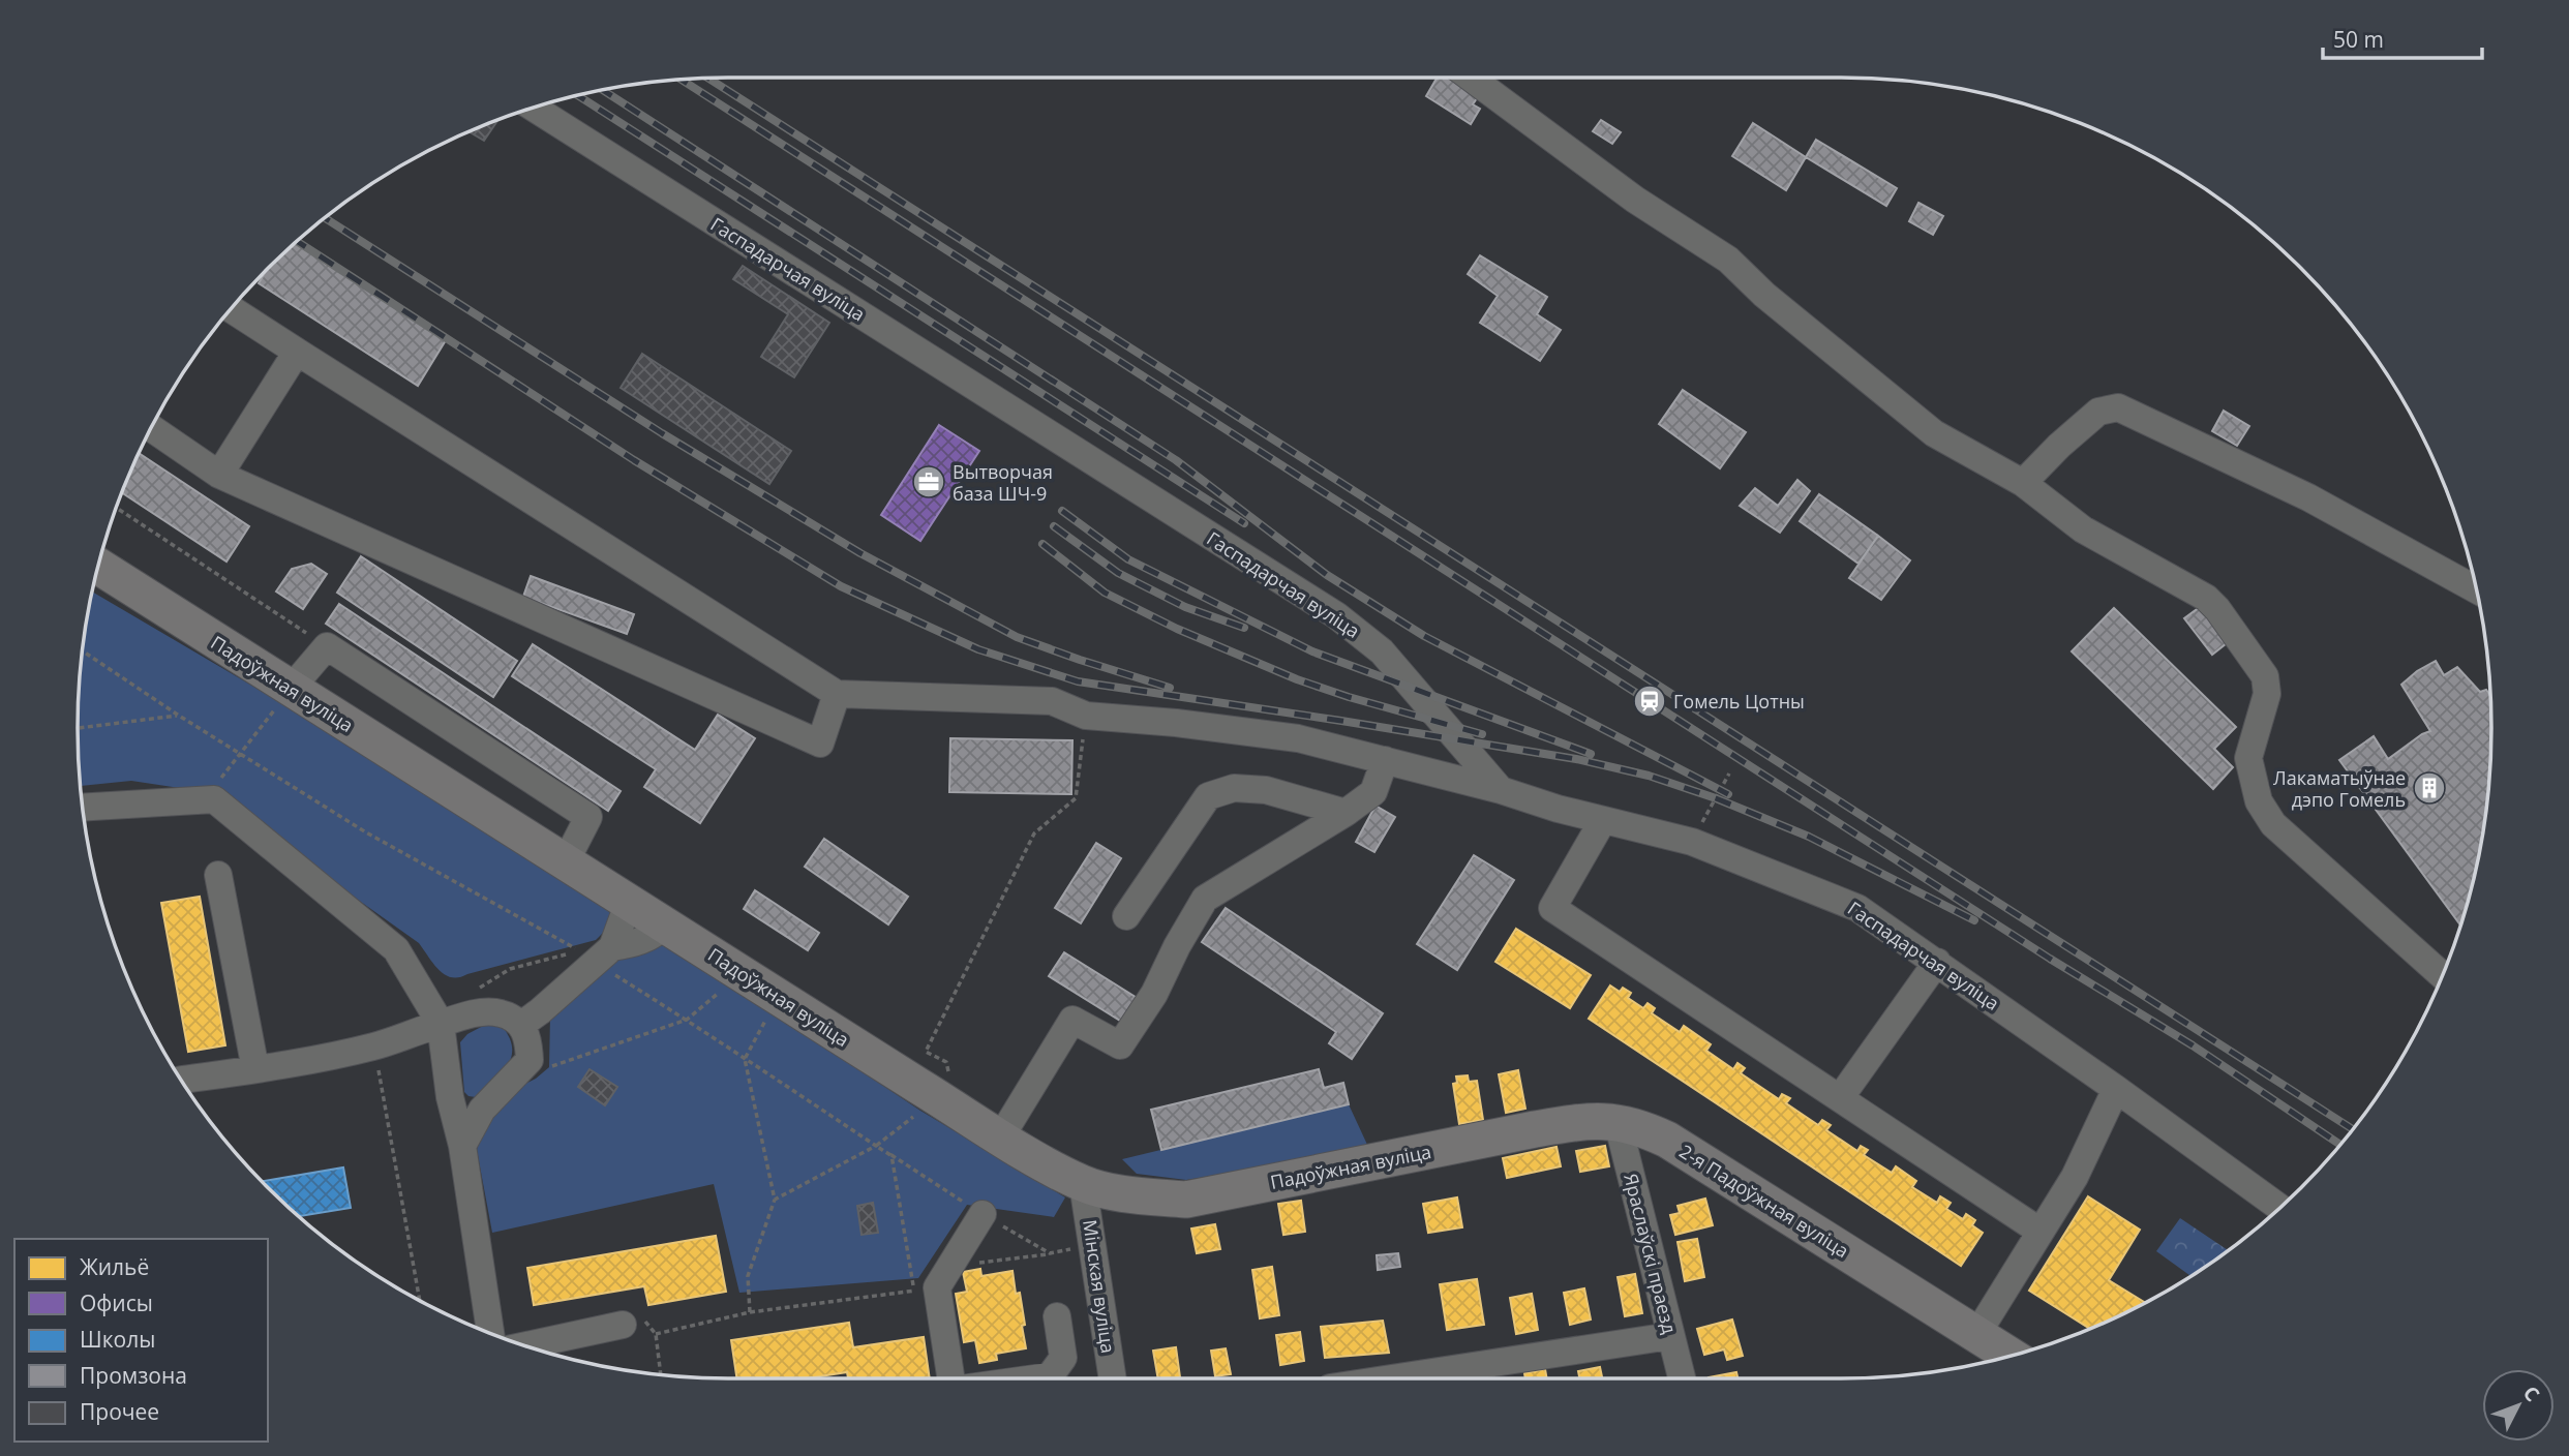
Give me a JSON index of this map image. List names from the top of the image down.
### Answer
{
  "streets": {
    "main road": ["Падоўжная вуліца", "2-я Падоўжная вуліца"],
    "street": ["Гаспадарчая вуліца", "Яраслаўскі праезд", "Мінская вуліца"]
  },
  "crossings": [
    ["Падоўжная вуліца", "2-я Падоўжная вуліца"],
    ["Падоўжная вуліца", "Мінская вуліца"],
    ["2-я Падоўжная вуліца", "Яраслаўскі праезд"]
  ],
  "places": {
    "office": ["Вытворчая база ШЧ-9"],
    "station": ["Гомель Цотны"],
    "building": ["Лакаматыўнае дэпо Гомель"]
  },
  "legend": [
    "Жильё",
    "Офисы",
    "Школы",
    "Промзона",
    "Прочее"
  ],
  "scale_bar": "50 m",
  "north": "top right"
}
